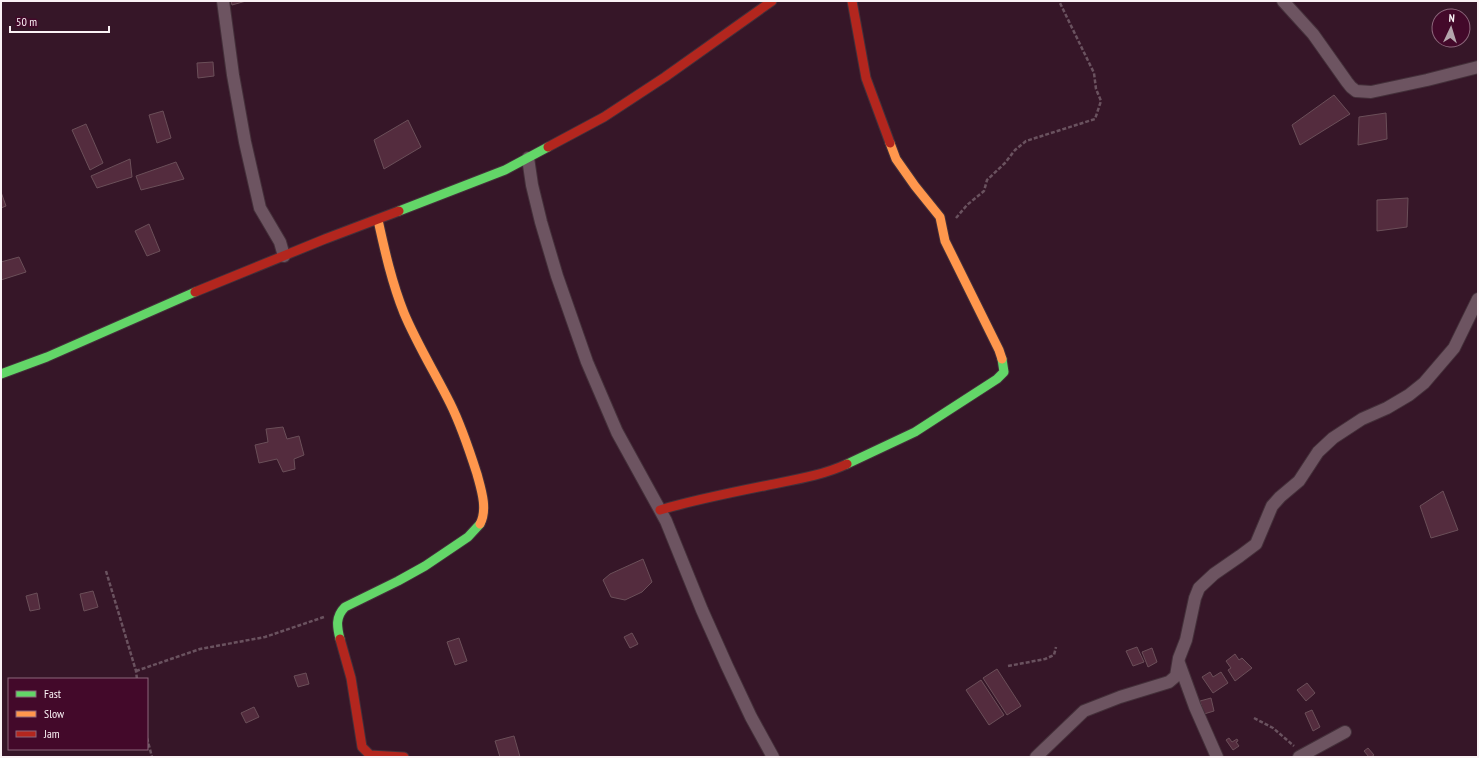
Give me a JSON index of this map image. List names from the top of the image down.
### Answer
{
  "legend": ["Fast", "Slow", "Jam"],
  "scale_bar": "50 m",
  "north": "top"
}
